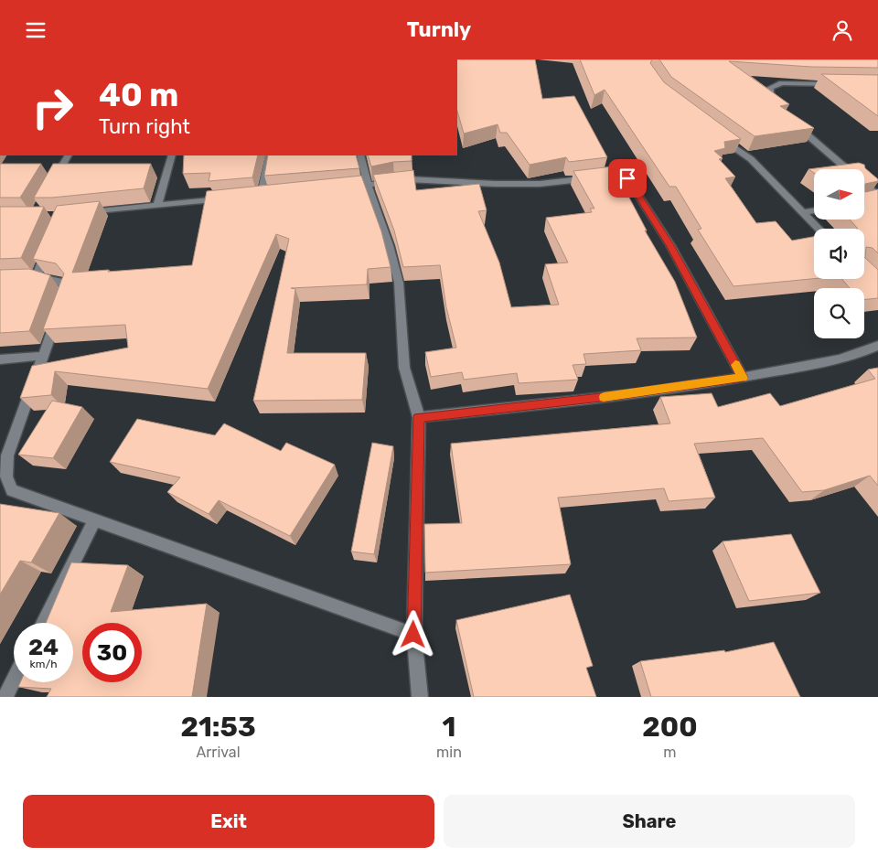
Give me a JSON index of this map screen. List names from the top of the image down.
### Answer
{
  "north": "right",
  "page": {
    "header": "Turnly",
    "turn": ["40 m", "Turn right"],
    "speed": "24 km/h",
    "limit": "30",
    "eta": [
      "21:53",
      "Arrival",
      "1",
      "min",
      "200",
      "m"
    ],
    "buttons": ["Exit", "Share"]
  }
}
